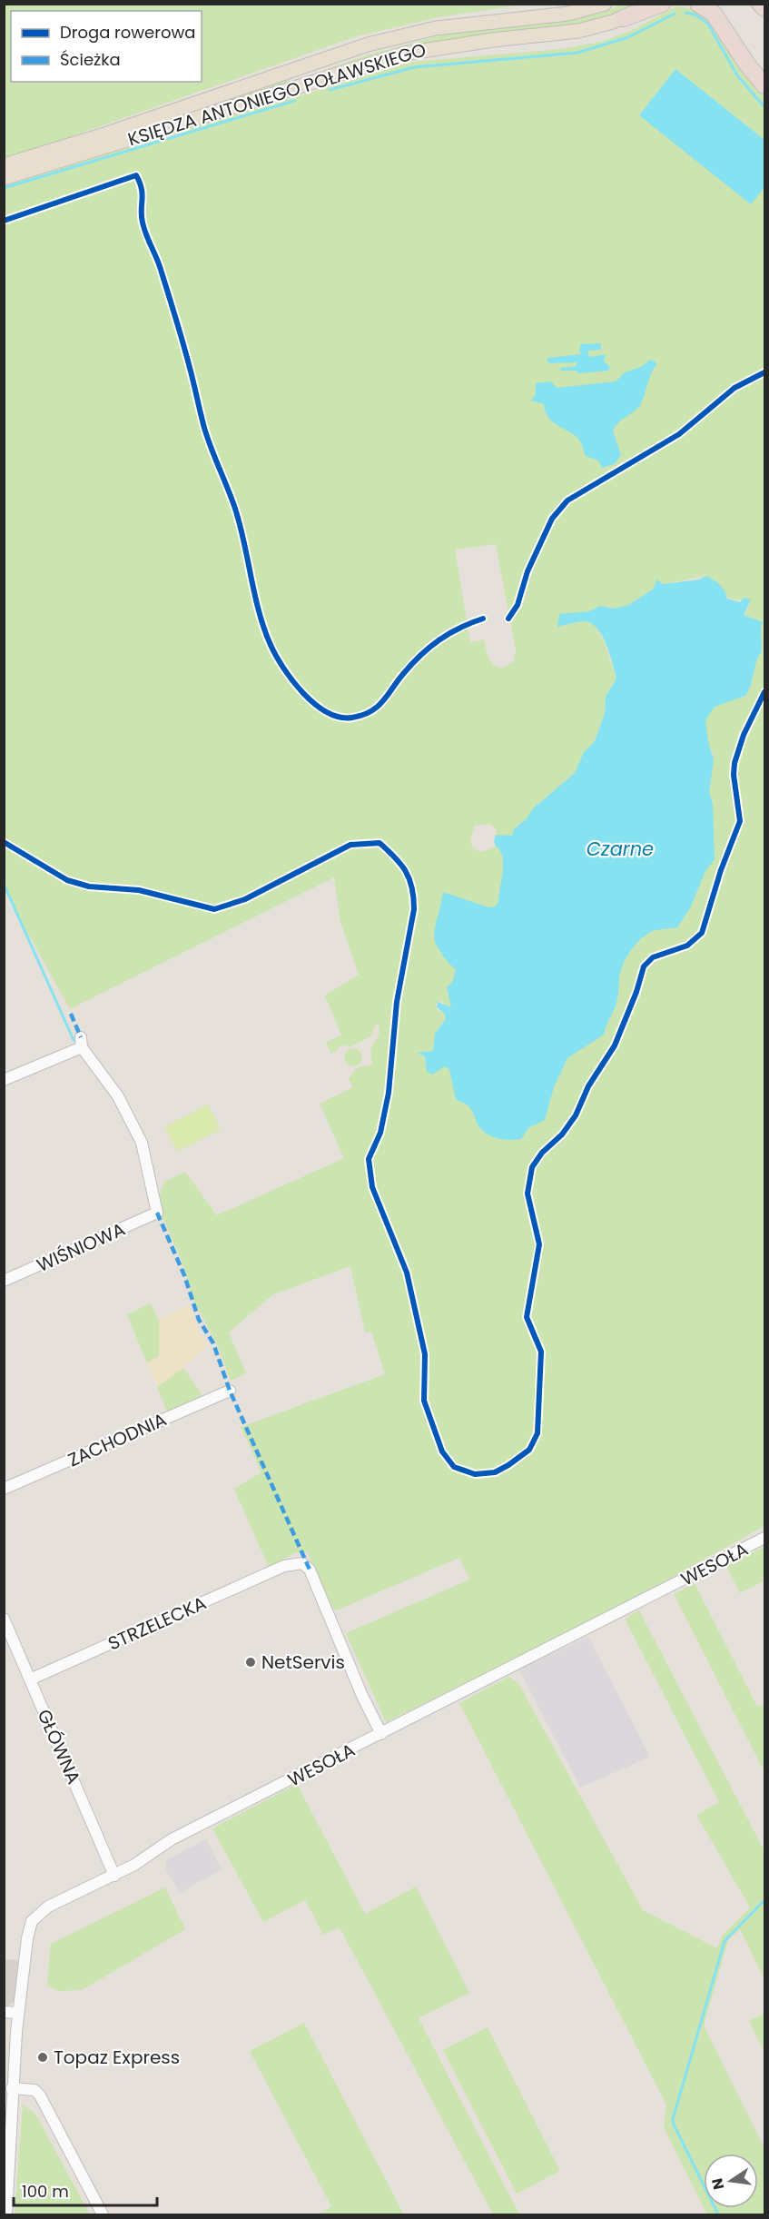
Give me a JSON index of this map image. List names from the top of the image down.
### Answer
{
  "streets": {
    "main road": ["KSIĘDZA ANTONIEGO POŁAWSKIEGO"],
    "street": [
      "WIŚNIOWA",
      "ZACHODNIA",
      "WESOŁA",
      "STRZELECKA",
      "GŁÓWNA"
    ]
  },
  "crossings": [
    ["WESOŁA", "STRZELECKA"],
    ["WESOŁA", "GŁÓWNA"],
    ["STRZELECKA", "GŁÓWNA"]
  ],
  "water": ["Czarne"],
  "places": ["NetServis", "Topaz Express"],
  "legend": ["Droga rowerowa", "Ścieżka"],
  "scale_bar": "100 m",
  "north": "left"
}
